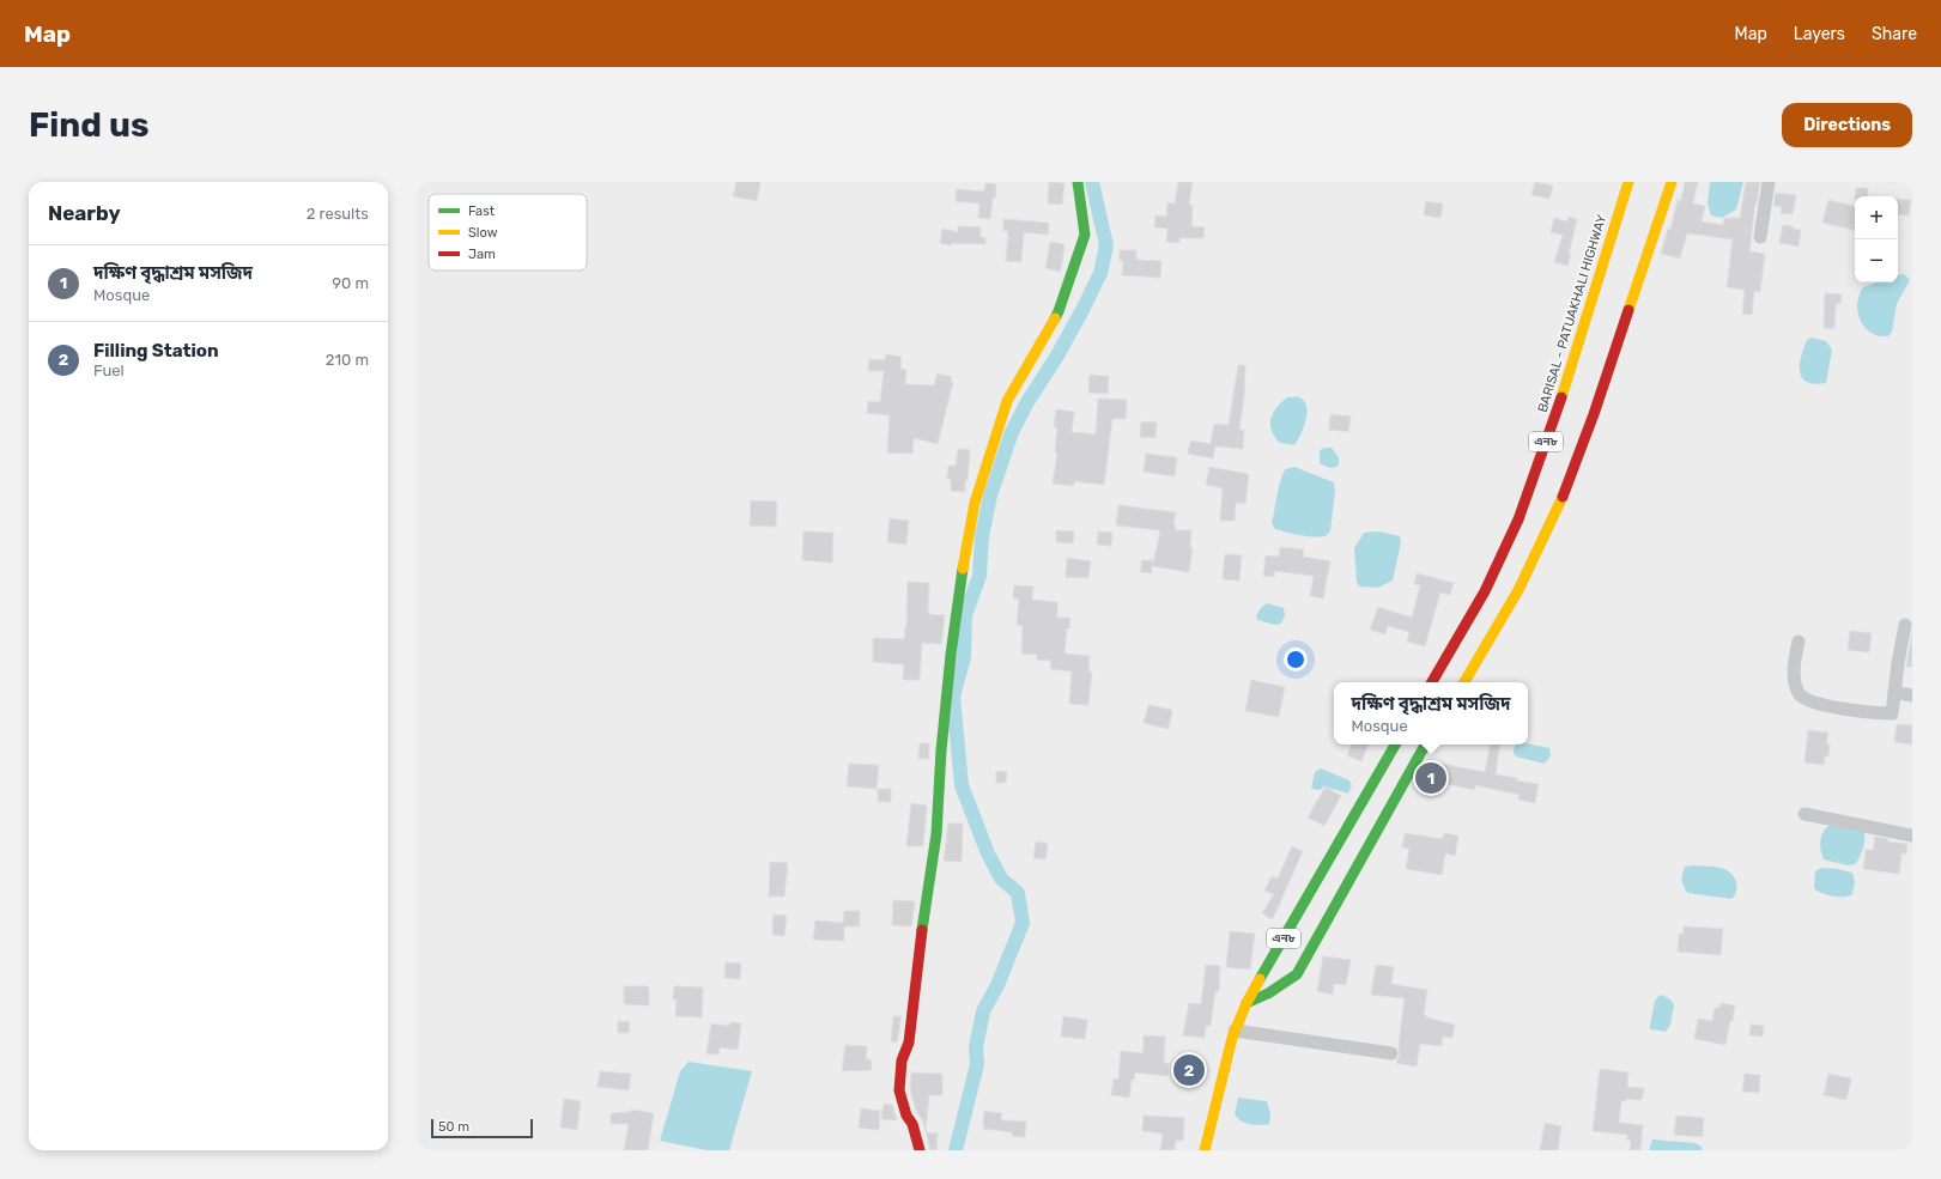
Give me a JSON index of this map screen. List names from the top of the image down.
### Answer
{
  "streets": {
    "main road": ["BARISAL - PATUAKHALI HIGHWAY", "এন৮"]
  },
  "legend": ["Fast", "Slow", "Jam"],
  "scale_bar": "50 m",
  "page": {
    "header": "Map",
    "nav": ["Map", "Layers", "Share"],
    "buttons": "Directions",
    "title": "Find us",
    "heading": ["Nearby", "2 results"],
    "map_buttons": ["+", "−"],
    "list": [
      {
        "mark": "1",
        "name": "দক্ষিণ বৃদ্ধাশ্রম মসজিদ",
        "note": "Mosque",
        "value": "90 m"
      },
      {
        "mark": "2",
        "name": "Filling Station",
        "note": "Fuel",
        "value": "210 m"
      }
    ],
    "popup": ["দক্ষিণ বৃদ্ধাশ্রম মসজিদ", "Mosque"],
    "pins": ["1", "2"],
    "scale": "50 m"
  }
}
